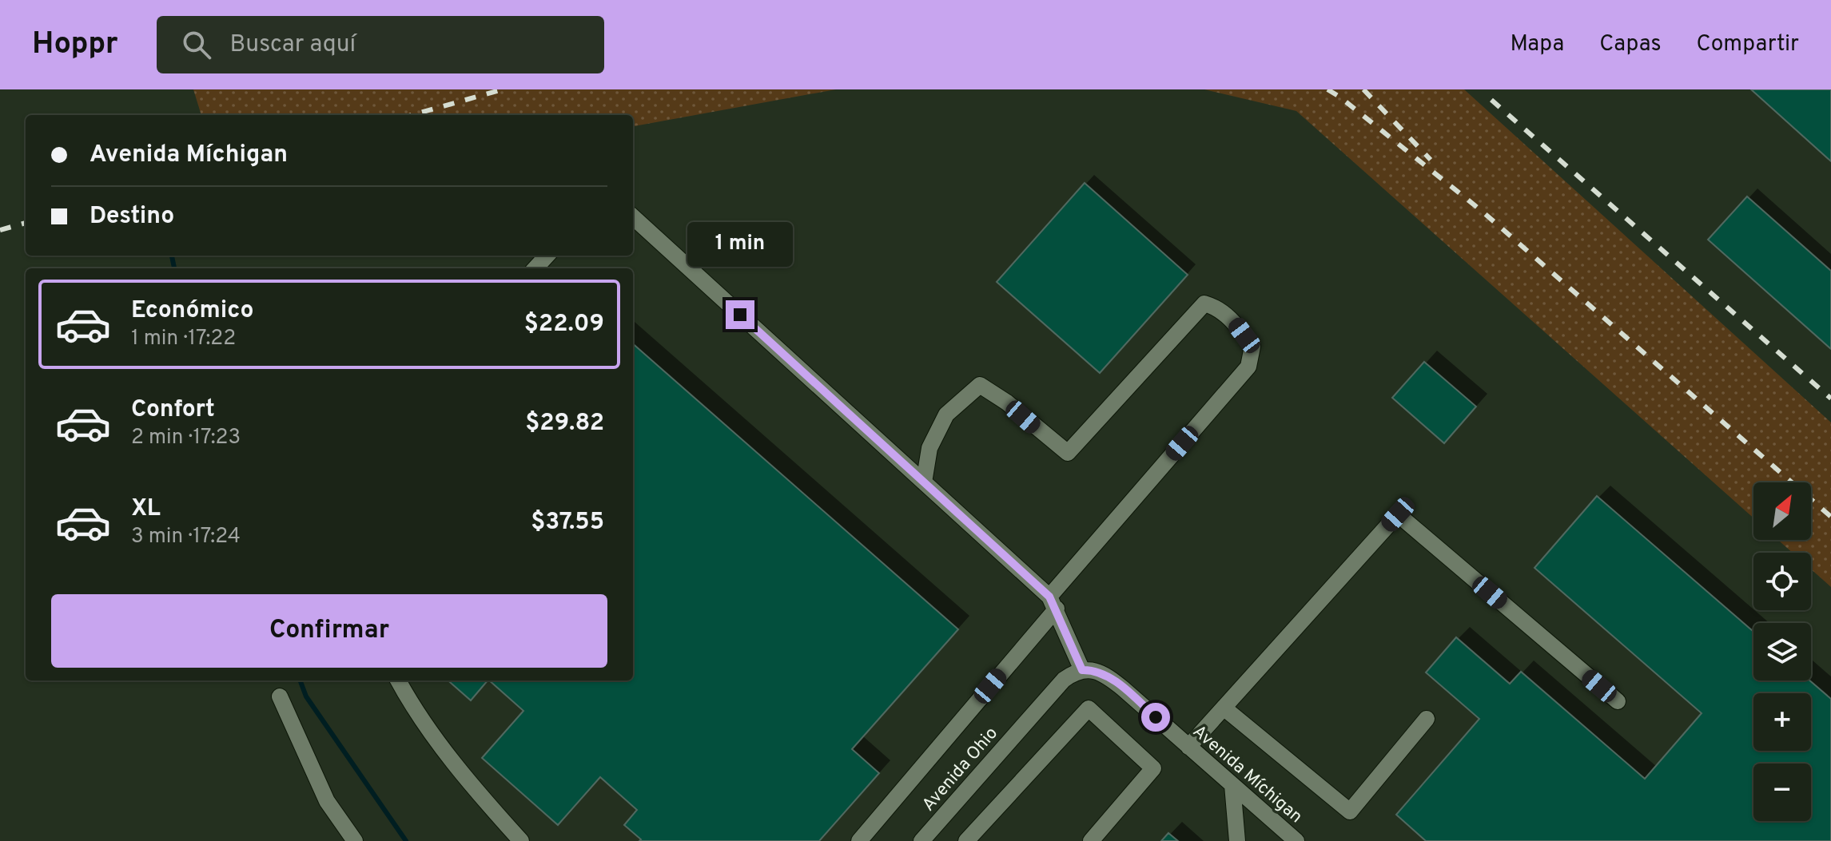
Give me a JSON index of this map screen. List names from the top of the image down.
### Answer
{
  "streets": {
    "street": ["Avenida Ohio", "Avenida Míchigan"]
  },
  "crossings": [
    ["Avenida Ohio", "Avenida Míchigan"]
  ],
  "north": "top right",
  "page": {
    "header": "Hoppr",
    "search": "Buscar aquí",
    "nav": ["Mapa", "Capas", "Compartir"],
    "banner": ["Avenida Míchigan", "Destino"],
    "bubble": "1 min",
    "list": [
      {
        "name": "Económico",
        "note": "1 min · 17:22",
        "value": "$22.09"
      },
      {
        "name": "Confort",
        "note": "2 min · 17:23",
        "value": "$29.82"
      },
      {
        "name": "XL",
        "note": "3 min · 17:24",
        "value": "$37.55"
      }
    ],
    "map_buttons": ["+", "−"],
    "buttons": "Confirmar"
  }
}
